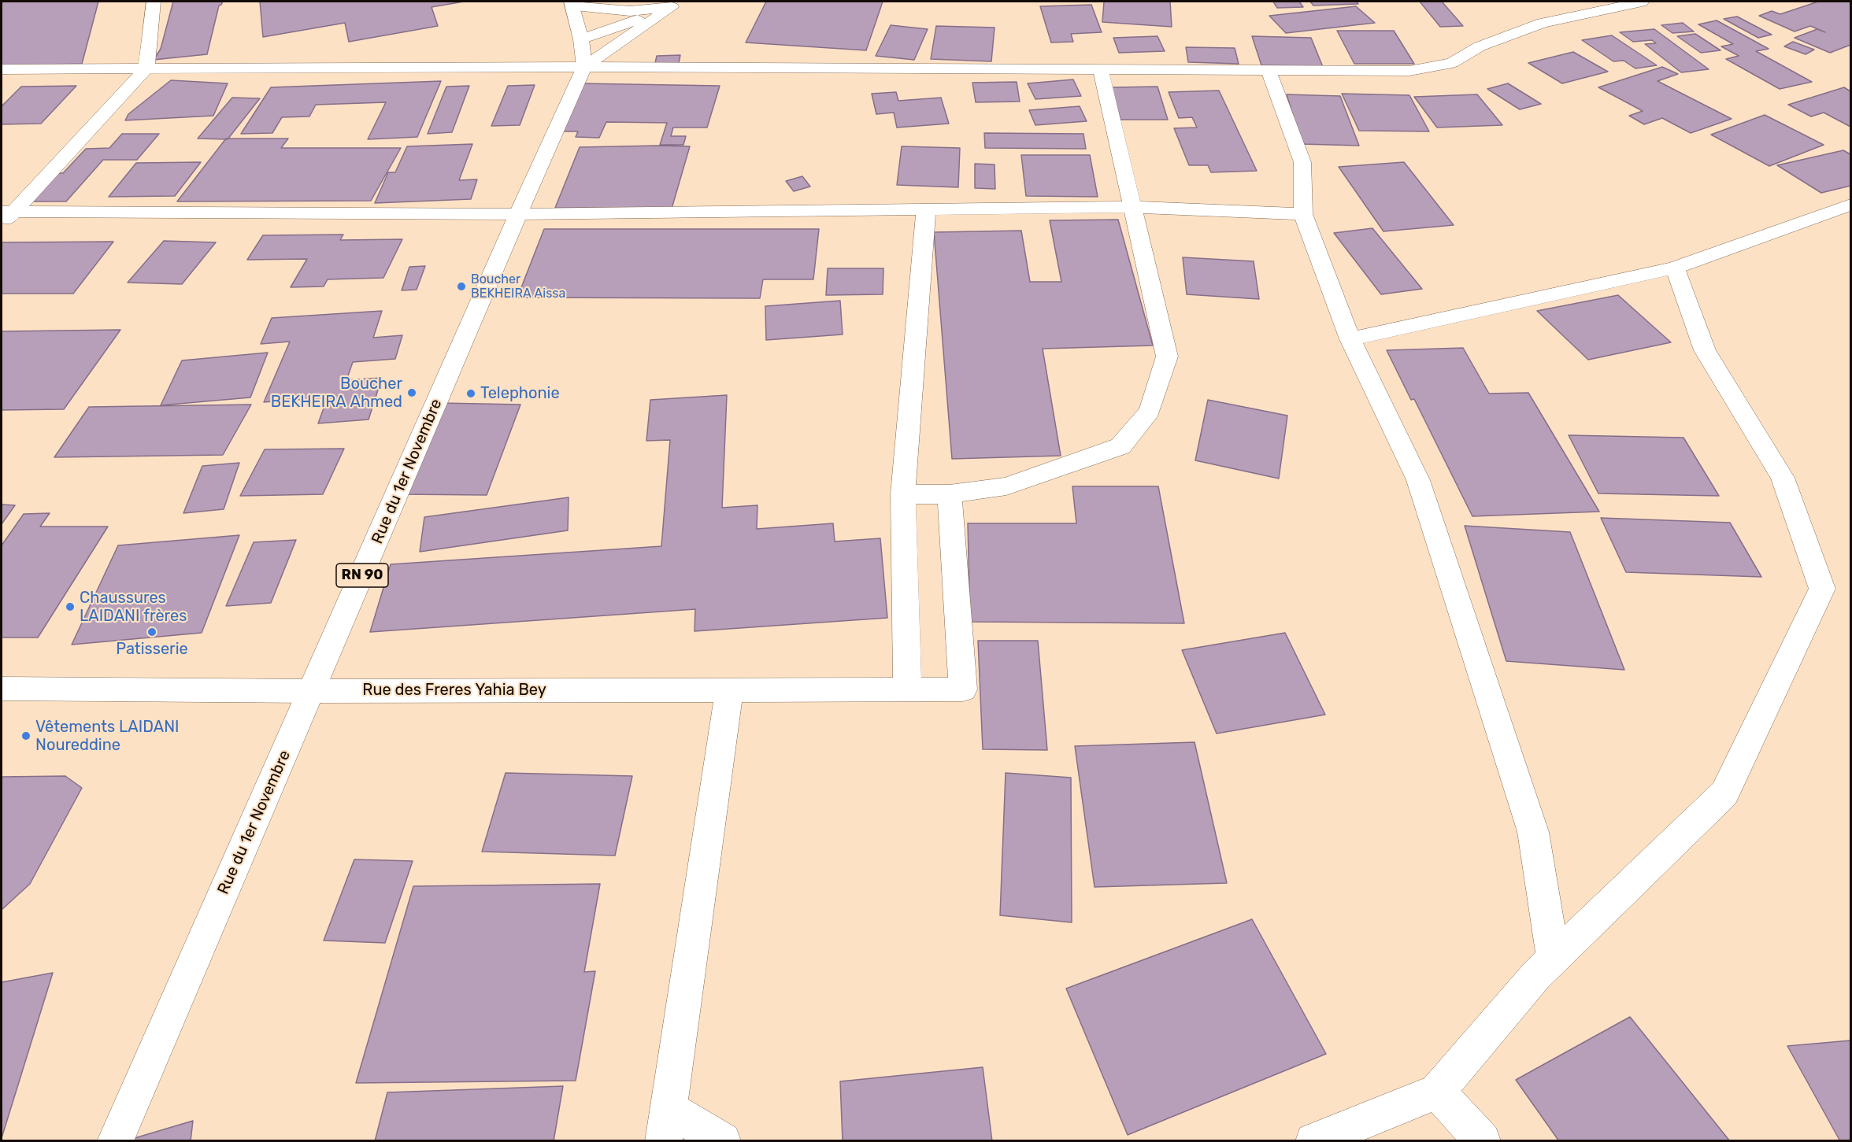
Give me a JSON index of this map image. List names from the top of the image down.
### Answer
{
  "streets": {
    "street": ["Rue du 1er Novembre", "RN 90", "Rue des Freres Yahia Bey"]
  },
  "crossings": [
    ["Rue du 1er Novembre", "Rue des Freres Yahia Bey"]
  ],
  "places": [
    "Boucher BEKHEIRA Aissa",
    "Boucher BEKHEIRA Ahmed",
    "Telephonie",
    "Chaussures LAIDANI frères",
    "Patisserie",
    "Vêtements LAIDANI Noureddine"
  ]
}
